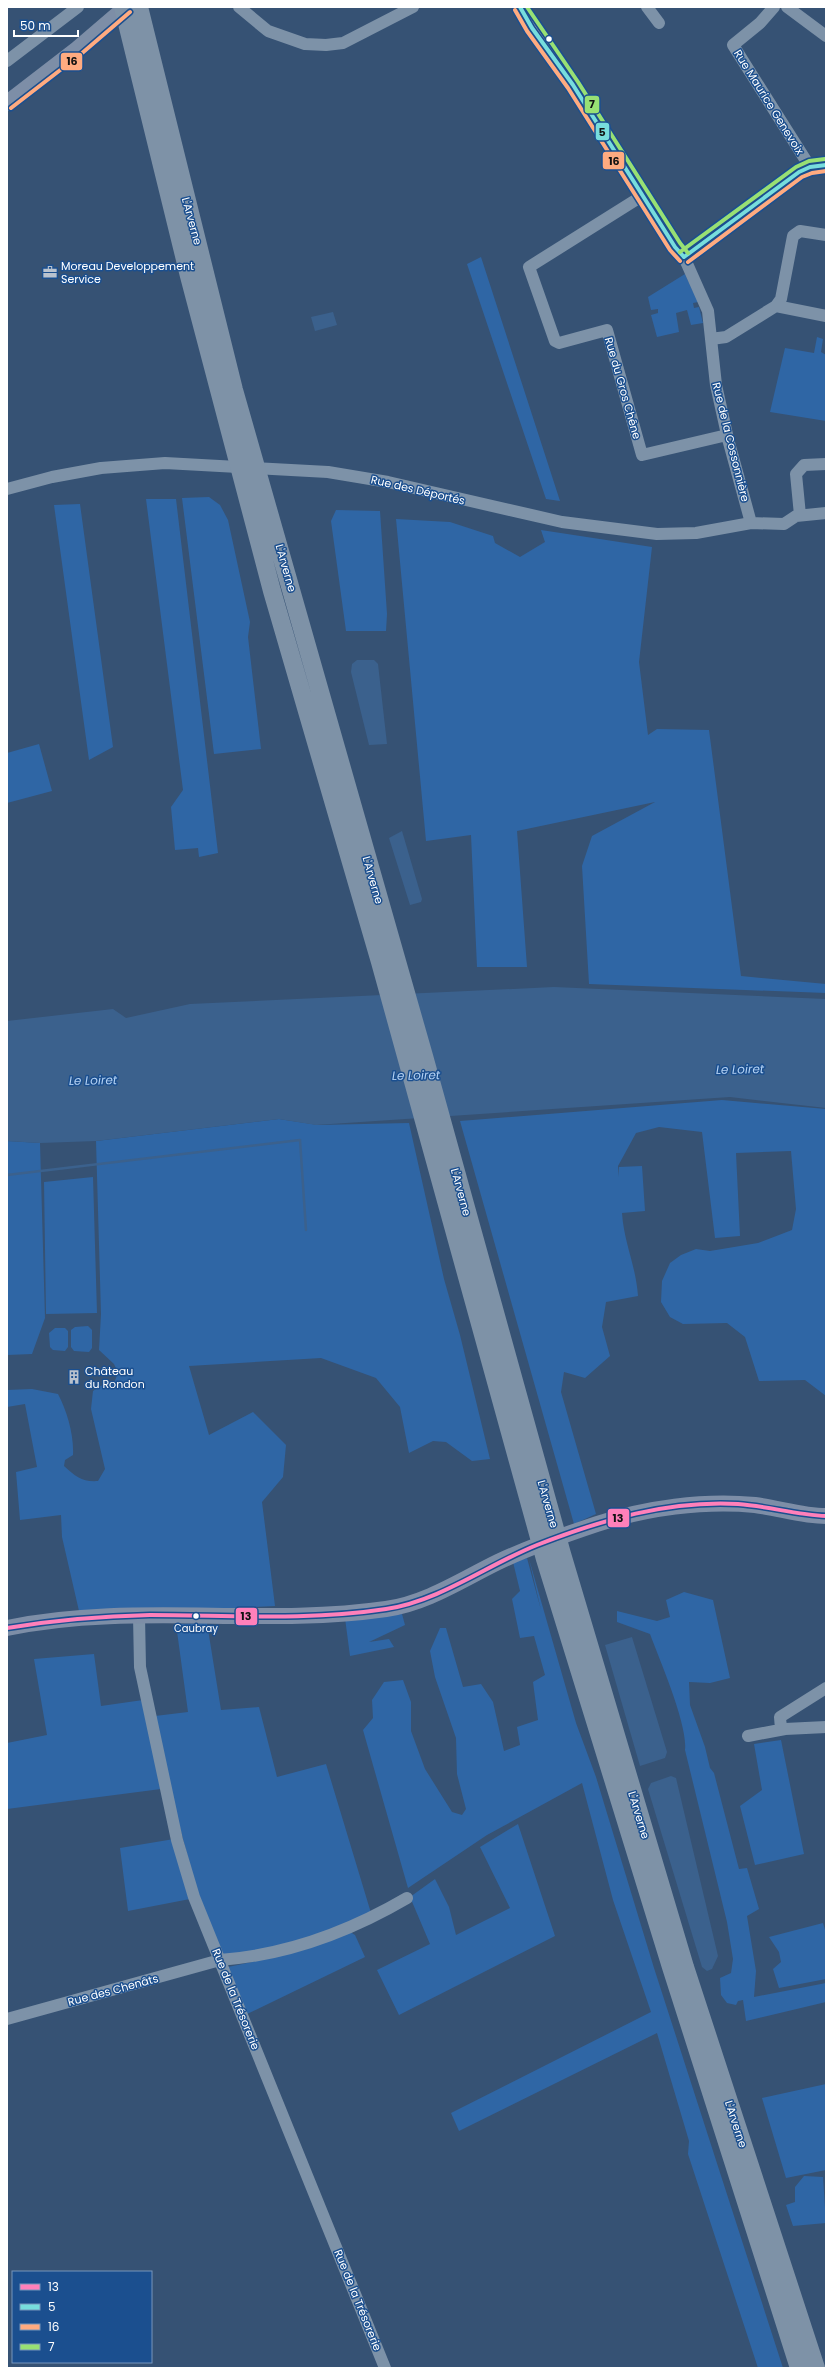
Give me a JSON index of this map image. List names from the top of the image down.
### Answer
{
  "streets": {
    "highway": ["L'Arverne"],
    "street": [
      "Rue Maurice Genevoix",
      "Rue du Gros Chêne",
      "Rue de la Cossonnière",
      "Rue des Déportés",
      "Rue des Chenâts",
      "Rue de la Trésorerie"
    ]
  },
  "crossings": [
    ["Rue du Gros Chêne", "Rue de la Cossonnière"],
    ["Rue de la Cossonnière", "Rue des Déportés"],
    ["Rue des Chenâts", "Rue de la Trésorerie"]
  ],
  "water": ["Le Loiret"],
  "places": {
    "office": ["Moreau Developpement Service"],
    "building": ["Château du Rondon"],
    "other": ["Caubray"]
  },
  "lines": [
    "transit line 5",
    "transit line 7",
    "transit line 16",
    "transit line 13"
  ],
  "legend": [
    "13",
    "5",
    "16",
    "7"
  ],
  "scale_bar": "50 m"
}
